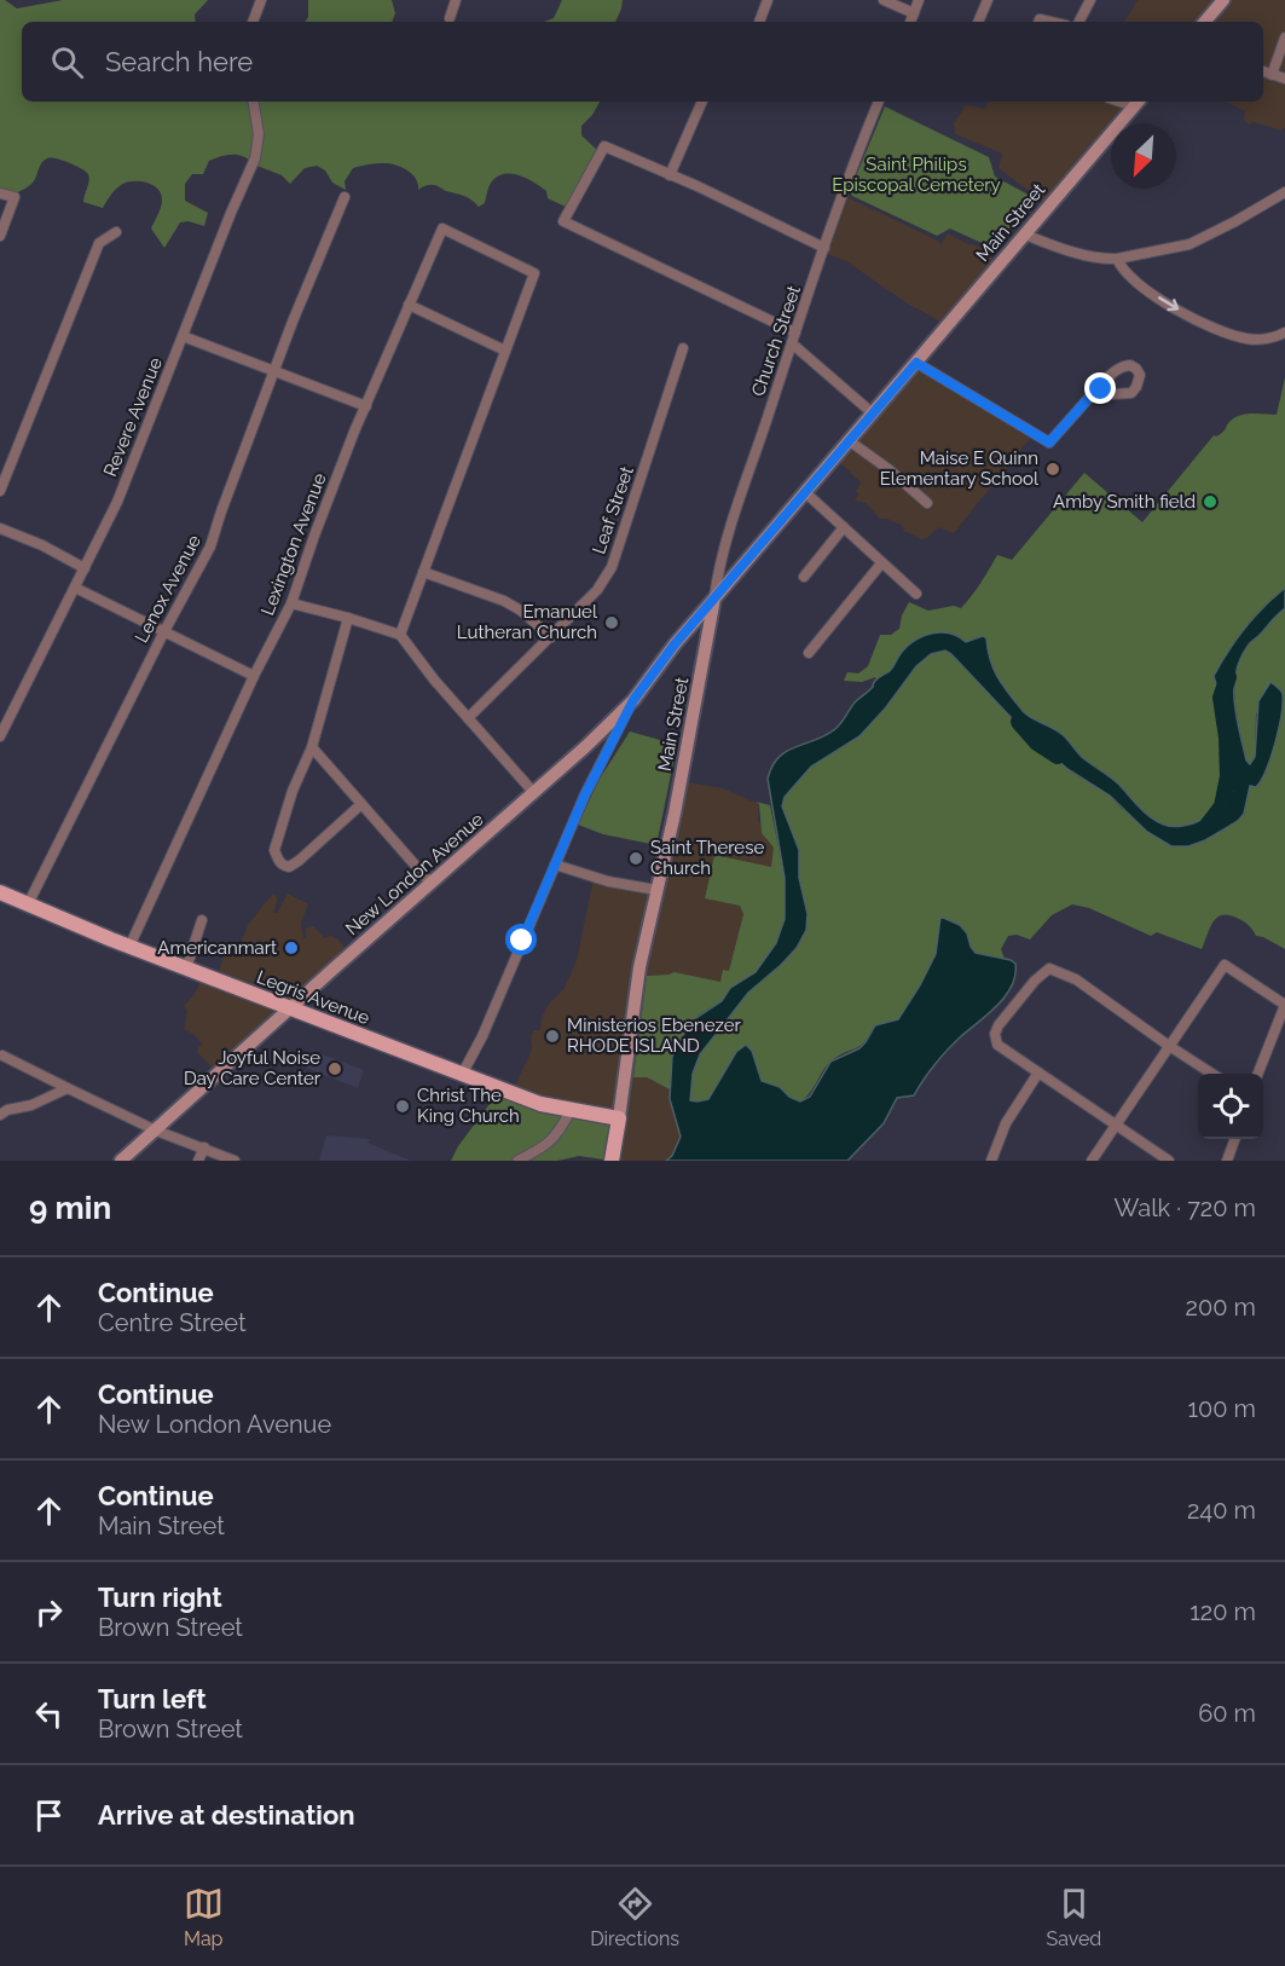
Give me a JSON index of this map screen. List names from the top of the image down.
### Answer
{
  "streets": {
    "main road": ["Main Street", "New London Avenue", "Legris Avenue"],
    "street": [
      "Church Street",
      "Revere Avenue",
      "Leaf Street",
      "Lexington Avenue",
      "Lenox Avenue"
    ]
  },
  "crossings": [
    ["Main Street", "Church Street"],
    ["Main Street", "New London Avenue"],
    ["Main Street", "Legris Avenue"],
    ["Church Street", "New London Avenue"],
    ["Lexington Avenue", "Legris Avenue"],
    ["Lenox Avenue", "Legris Avenue"],
    ["New London Avenue", "Legris Avenue"]
  ],
  "parks": ["Saint Philips Episcopal Cemetery"],
  "places": [
    "Maise E Quinn Elementary School",
    "Amby Smith field",
    "Emanuel Lutheran Church",
    "Saint Therese Church",
    "Americanmart",
    "Ministerios Ebenezer RHODE ISLAND",
    "Joyful Noise Day Care Center",
    "Christ The King Church"
  ],
  "north": "bottom left",
  "page": {
    "search": "Search here",
    "heading": ["9 min", "Walk · 720 m"],
    "list": [
      ["Continue", "Centre Street", "200 m"],
      ["Continue", "New London Avenue", "100 m"],
      ["Continue", "Main Street", "240 m"],
      ["Turn right", "Brown Street", "120 m"],
      ["Turn left", "Brown Street", "60 m"],
      "Arrive at destination"
    ],
    "nav": ["Map", "Directions", "Saved"]
  }
}
